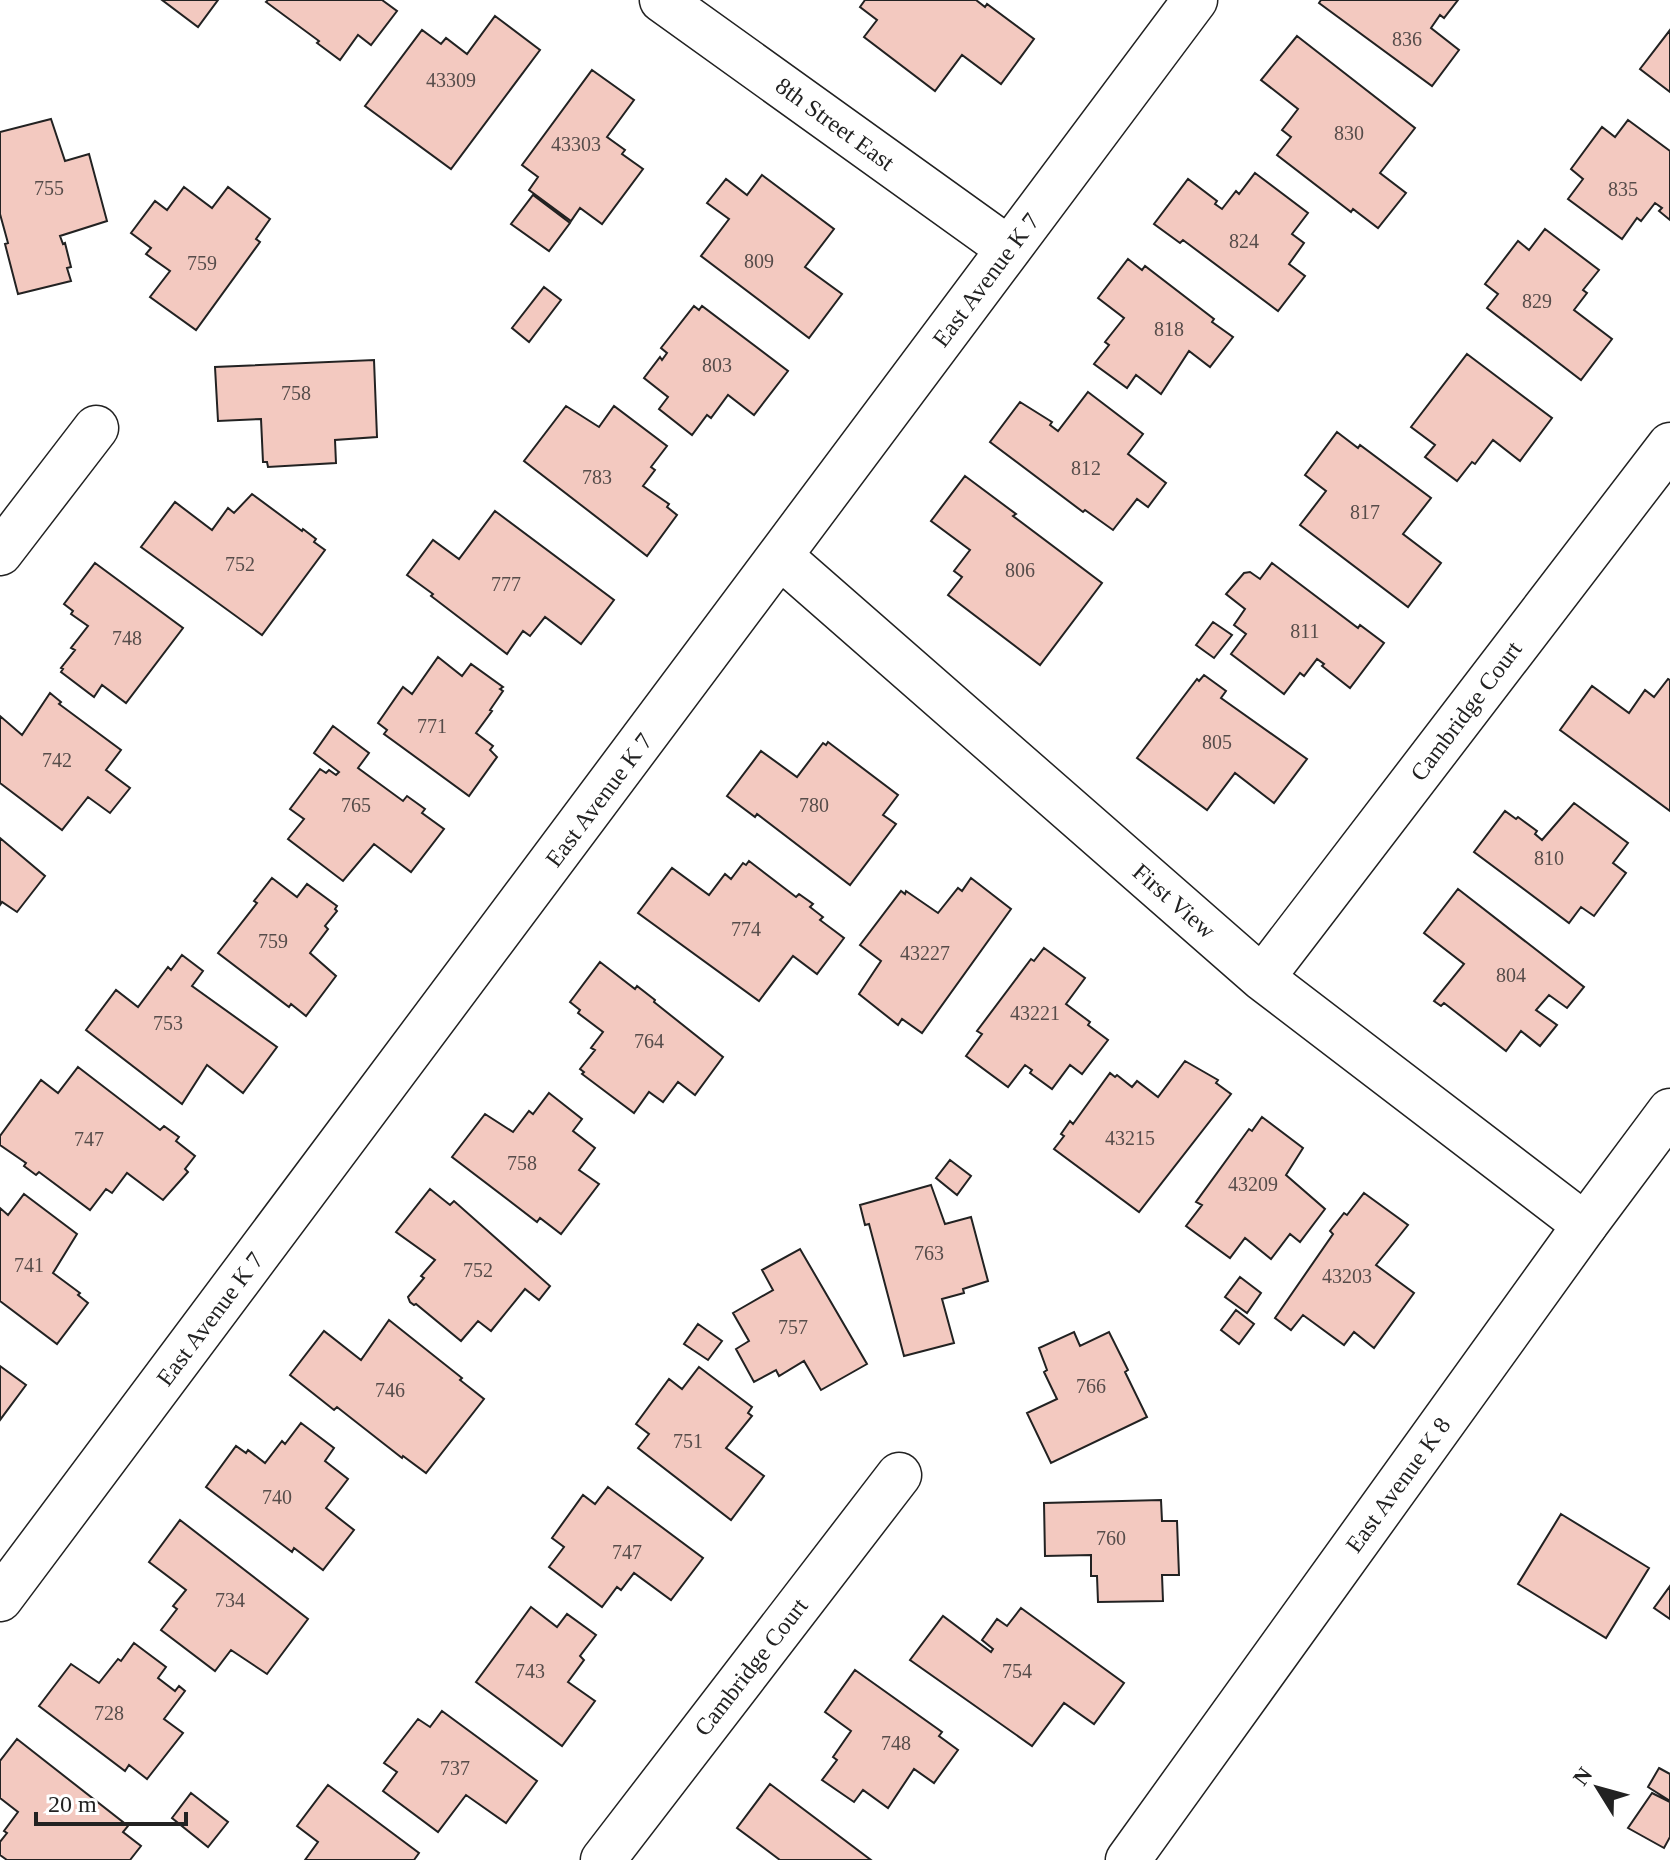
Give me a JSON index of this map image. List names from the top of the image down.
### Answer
{
  "streets": {
    "street": [
      "8th Street East",
      "East Avenue K 7",
      "Cambridge Court",
      "First View",
      "East Avenue K 8"
    ]
  },
  "crossings": [
    ["8th Street East", "East Avenue K 7"],
    ["East Avenue K 7", "First View"],
    ["Cambridge Court", "First View"],
    ["First View", "East Avenue K 8"]
  ],
  "house_numbers": [
    "836",
    "43309",
    "830",
    "43303",
    "755",
    "835",
    "824",
    "809",
    "759",
    "829",
    "818",
    "803",
    "758",
    "812",
    "783",
    "817",
    "752",
    "806",
    "777",
    "811",
    "748",
    "771",
    "805",
    "742",
    "765",
    "780",
    "810",
    "774",
    "759",
    "43227",
    "804",
    "43221",
    "753",
    "764",
    "43215",
    "747",
    "758",
    "43209",
    "763",
    "741",
    "752",
    "43203",
    "757",
    "766",
    "746",
    "751",
    "740",
    "760",
    "747",
    "734",
    "743",
    "754",
    "728",
    "748",
    "737"
  ],
  "scale_bar": "20 m",
  "north": "top left"
}
